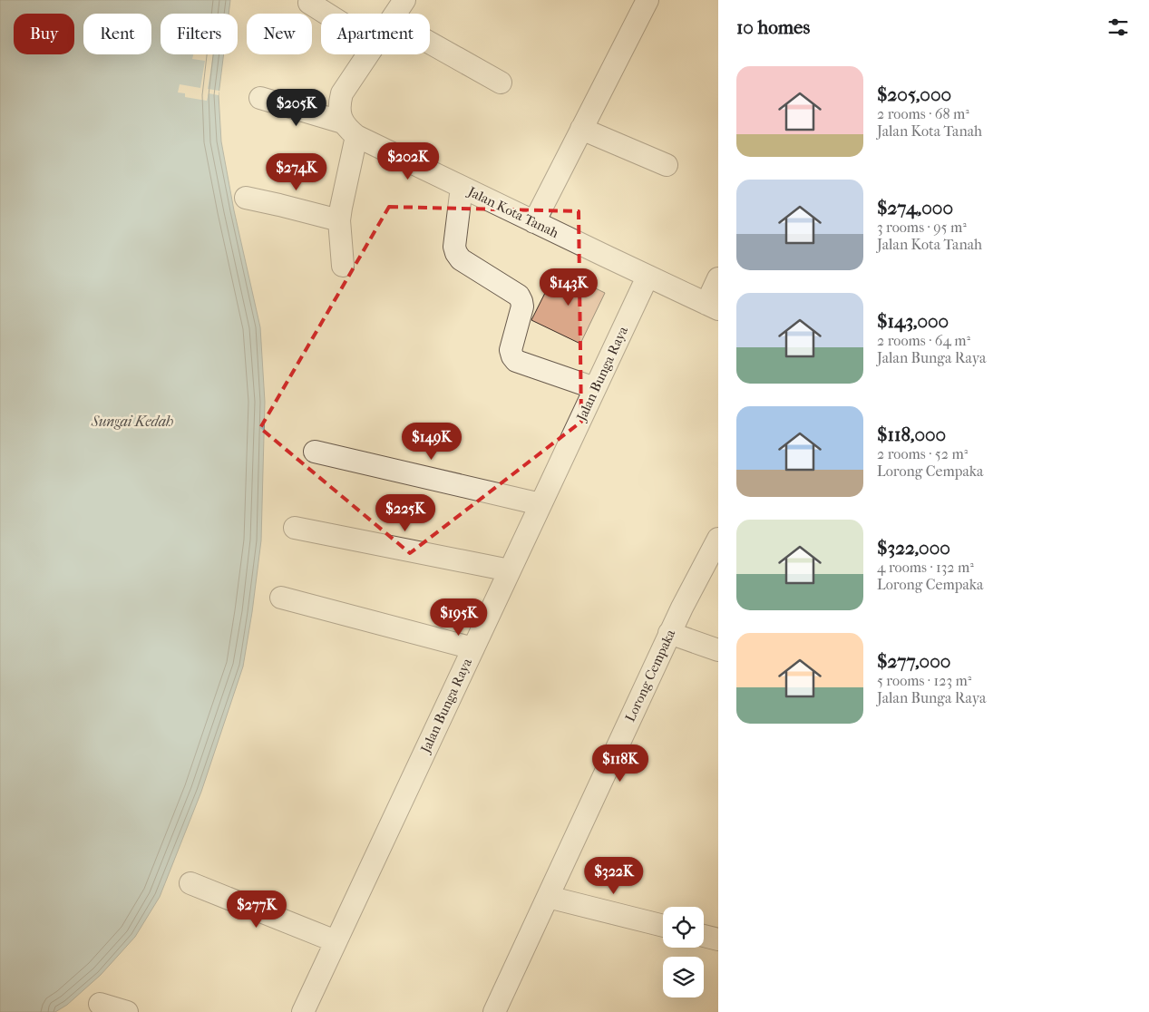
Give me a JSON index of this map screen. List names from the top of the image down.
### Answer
{
  "streets": {
    "street": ["Jalan Kota Tanah", "Jalan Bunga Raya", "Lorong Cempaka"]
  },
  "crossings": [
    ["Jalan Kota Tanah", "Jalan Bunga Raya"]
  ],
  "water": ["Sungai Kedah"],
  "page": {
    "heading": "10 homes",
    "chip": [
      "Buy",
      "Rent",
      "Filters",
      "New",
      "Apartment"
    ],
    "list": [
      {
        "name": "$205,000",
        "note": "2 rooms · 68 m² · Jalan Kota Tanah"
      },
      {
        "name": "$274,000",
        "note": "3 rooms · 95 m² · Jalan Kota Tanah"
      },
      {
        "name": "$143,000",
        "note": "2 rooms · 64 m² · Jalan Bunga Raya"
      },
      {
        "name": "$118,000",
        "note": "2 rooms · 52 m² · Lorong Cempaka"
      },
      {
        "name": "$322,000",
        "note": "4 rooms · 132 m² · Lorong Cempaka"
      },
      {
        "name": "$277,000",
        "note": "5 rooms · 123 m² · Jalan Bunga Raya"
      }
    ],
    "price": [
      "$205K",
      "$202K",
      "$274K",
      "$143K",
      "$149K",
      "$225K",
      "$195K",
      "$118K",
      "$322K",
      "$277K"
    ]
  }
}
